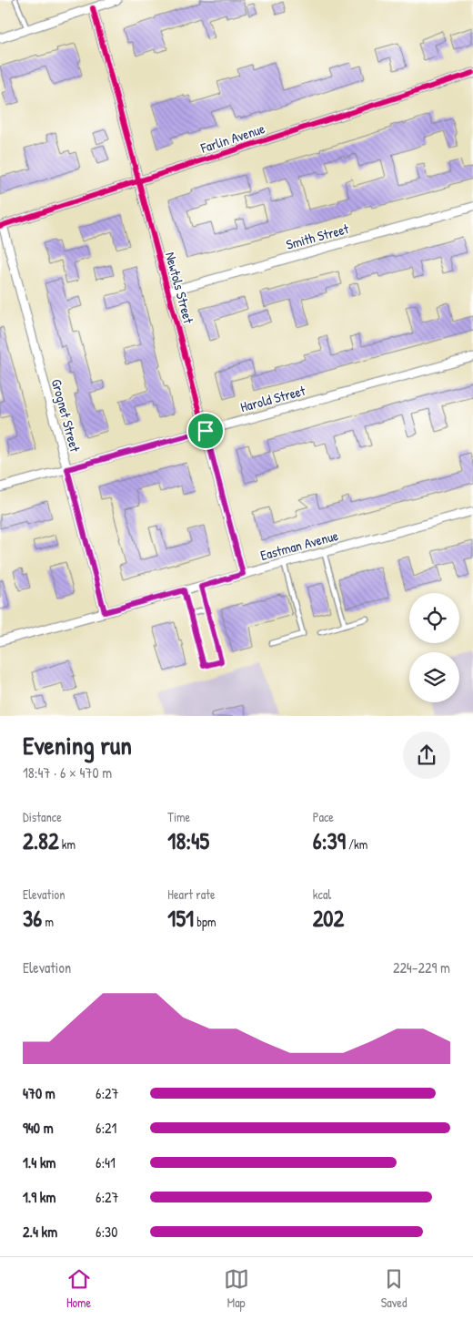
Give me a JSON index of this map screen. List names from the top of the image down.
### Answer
{
  "streets": {
    "street": [
      "Farlin Avenue",
      "Smith Street",
      "Newtols Street",
      "Harold Street",
      "Grognet Street",
      "Eastman Avenue"
    ]
  },
  "crossings": [
    ["Farlin Avenue", "Newtols Street"],
    ["Farlin Avenue", "Grognet Street"],
    ["Smith Street", "Newtols Street"],
    ["Newtols Street", "Harold Street"],
    ["Newtols Street", "Eastman Avenue"],
    ["Harold Street", "Grognet Street"],
    ["Grognet Street", "Eastman Avenue"]
  ],
  "page": {
    "heading": ["Evening run", "18:47 · 6 × 470 m"],
    "stats": [
      ["Distance", "2.82 km"],
      ["Time", "18:45"],
      ["Pace", "6:39 /km"],
      ["Elevation", "36 m"],
      ["Heart rate", "151 bpm"],
      ["kcal", "202"]
    ],
    "chart": ["Elevation", "224–229 m"],
    "list": [
      {
        "name": "470 m",
        "note": "6:27"
      },
      {
        "name": "940 m",
        "note": "6:21"
      },
      {
        "name": "1.4 km",
        "note": "6:41"
      },
      {
        "name": "1.9 km",
        "note": "6:27"
      },
      {
        "name": "2.4 km",
        "note": "6:30"
      }
    ],
    "tabs": ["Home", "Map", "Saved"]
  }
}
